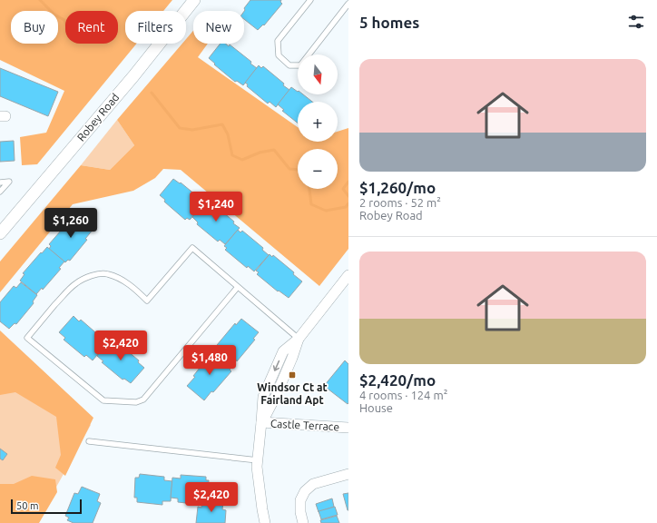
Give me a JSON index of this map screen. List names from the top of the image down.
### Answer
{
  "streets": {
    "street": ["Robey Road", "Castle Terrace"]
  },
  "places": {
    "transit": ["Windsor Ct at Fairland Apt"]
  },
  "scale_bar": "50 m",
  "north": "bottom",
  "page": {
    "heading": "5 homes",
    "chip": [
      "Buy",
      "Rent",
      "Filters",
      "New"
    ],
    "list": [
      {
        "name": "$1,260/mo",
        "note": "2 rooms · 52 m² · Robey Road"
      },
      {
        "name": "$2,420/mo",
        "note": "4 rooms · 124 m² · House"
      }
    ],
    "map_buttons": ["+", "−"],
    "price": [
      "$1,240",
      "$1,260",
      "$2,420",
      "$1,480",
      "$2,420"
    ],
    "scale": "50 m"
  }
}
